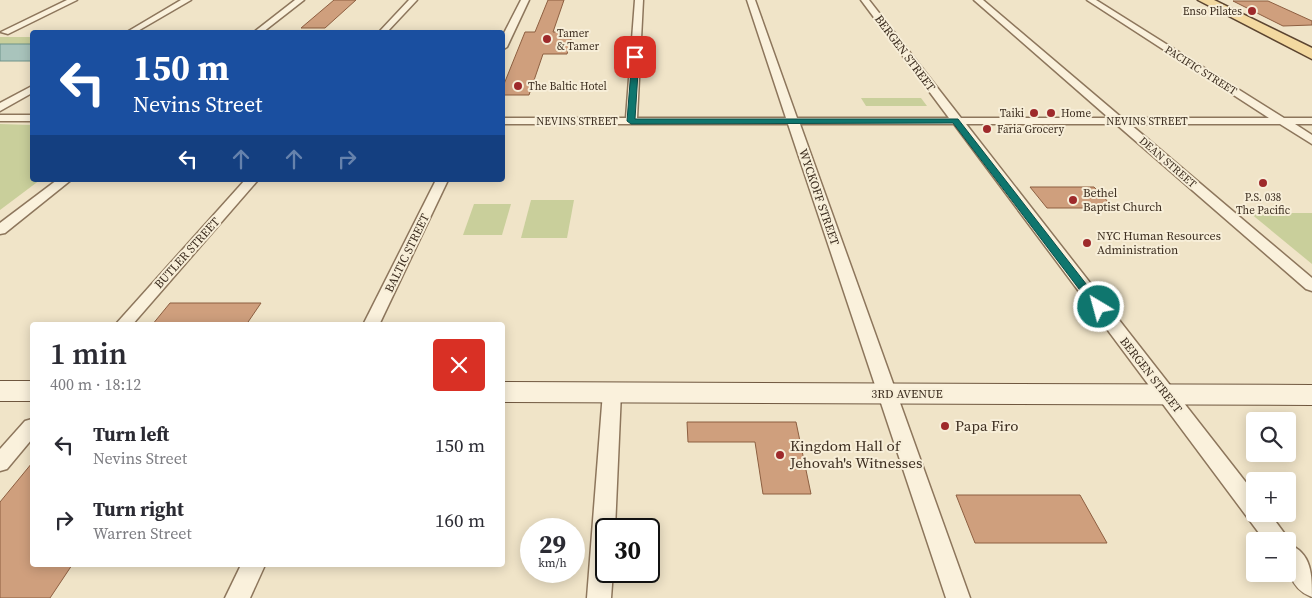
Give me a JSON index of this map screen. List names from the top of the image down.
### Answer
{
  "streets": {
    "main road": ["3RD AVENUE"],
    "street": [
      "BERGEN STREET",
      "PACIFIC STREET",
      "NEVINS STREET",
      "DEAN STREET",
      "WYCKOFF STREET",
      "BUTLER STREET",
      "BALTIC STREET"
    ]
  },
  "crossings": [
    ["BERGEN STREET", "NEVINS STREET"],
    ["BERGEN STREET", "3RD AVENUE"],
    ["PACIFIC STREET", "NEVINS STREET"],
    ["NEVINS STREET", "DEAN STREET"],
    ["NEVINS STREET", "WYCKOFF STREET"],
    ["WYCKOFF STREET", "3RD AVENUE"]
  ],
  "places": [
    "Enso Pilates",
    "Tamer & Tamer",
    "The Baltic Hotel",
    "Taiki",
    "Home",
    "Faria Grocery",
    "P.S. 038 The Pacific",
    "Bethel Baptist Church",
    "NYC Human Resources Administration",
    "Papa Firo",
    "Kingdom Hall of Jehovah's Witnesses"
  ],
  "page": {
    "turn": ["150 m", "Nevins Street"],
    "heading": ["1 min", "400 m · 18:12"],
    "list": [
      {
        "name": "Turn left",
        "note": "Nevins Street",
        "value": "150 m"
      },
      {
        "name": "Turn right",
        "note": "Warren Street",
        "value": "160 m"
      }
    ],
    "map_buttons": ["+", "−"],
    "speed": "29 km/h",
    "limit": "30"
  }
}
